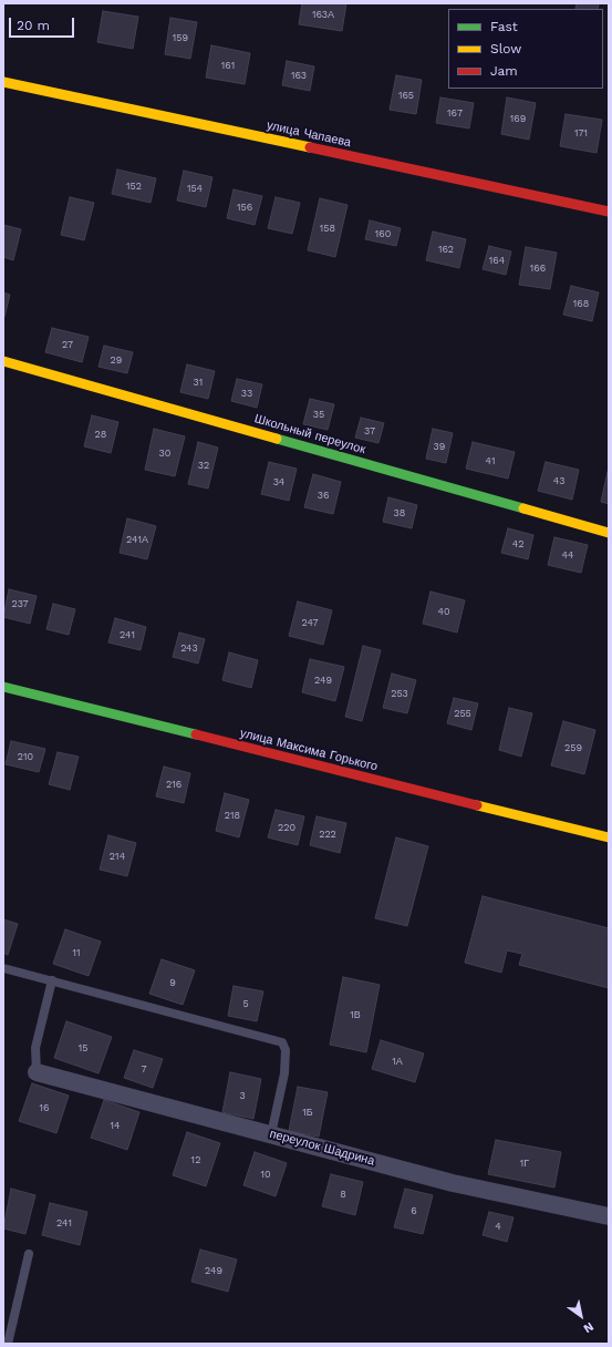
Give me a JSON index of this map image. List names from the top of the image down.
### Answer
{
  "streets": {
    "street": [
      "улица Чапаева",
      "Школьный переулок",
      "улица Максима Горького",
      "переулок Шадрина"
    ]
  },
  "house_numbers": [
    "163А",
    "159",
    "161",
    "163",
    "165",
    "167",
    "169",
    "171",
    "152",
    "154",
    "156",
    "158",
    "160",
    "162",
    "164",
    "166",
    "168",
    "27",
    "29",
    "31",
    "33",
    "35",
    "37",
    "28",
    "39",
    "30",
    "41",
    "32",
    "43",
    "34",
    "36",
    "38",
    "241А",
    "42",
    "44",
    "237",
    "40",
    "247",
    "241",
    "243",
    "249",
    "253",
    "255",
    "259",
    "210",
    "216",
    "218",
    "220",
    "222",
    "214",
    "11",
    "9",
    "5",
    "1В",
    "15",
    "1А",
    "7",
    "3",
    "16",
    "1Б",
    "14",
    "12",
    "1Г",
    "10",
    "8",
    "6",
    "241",
    "4",
    "249"
  ],
  "legend": ["Fast", "Slow", "Jam"],
  "scale_bar": "20 m",
  "north": "bottom right"
}
